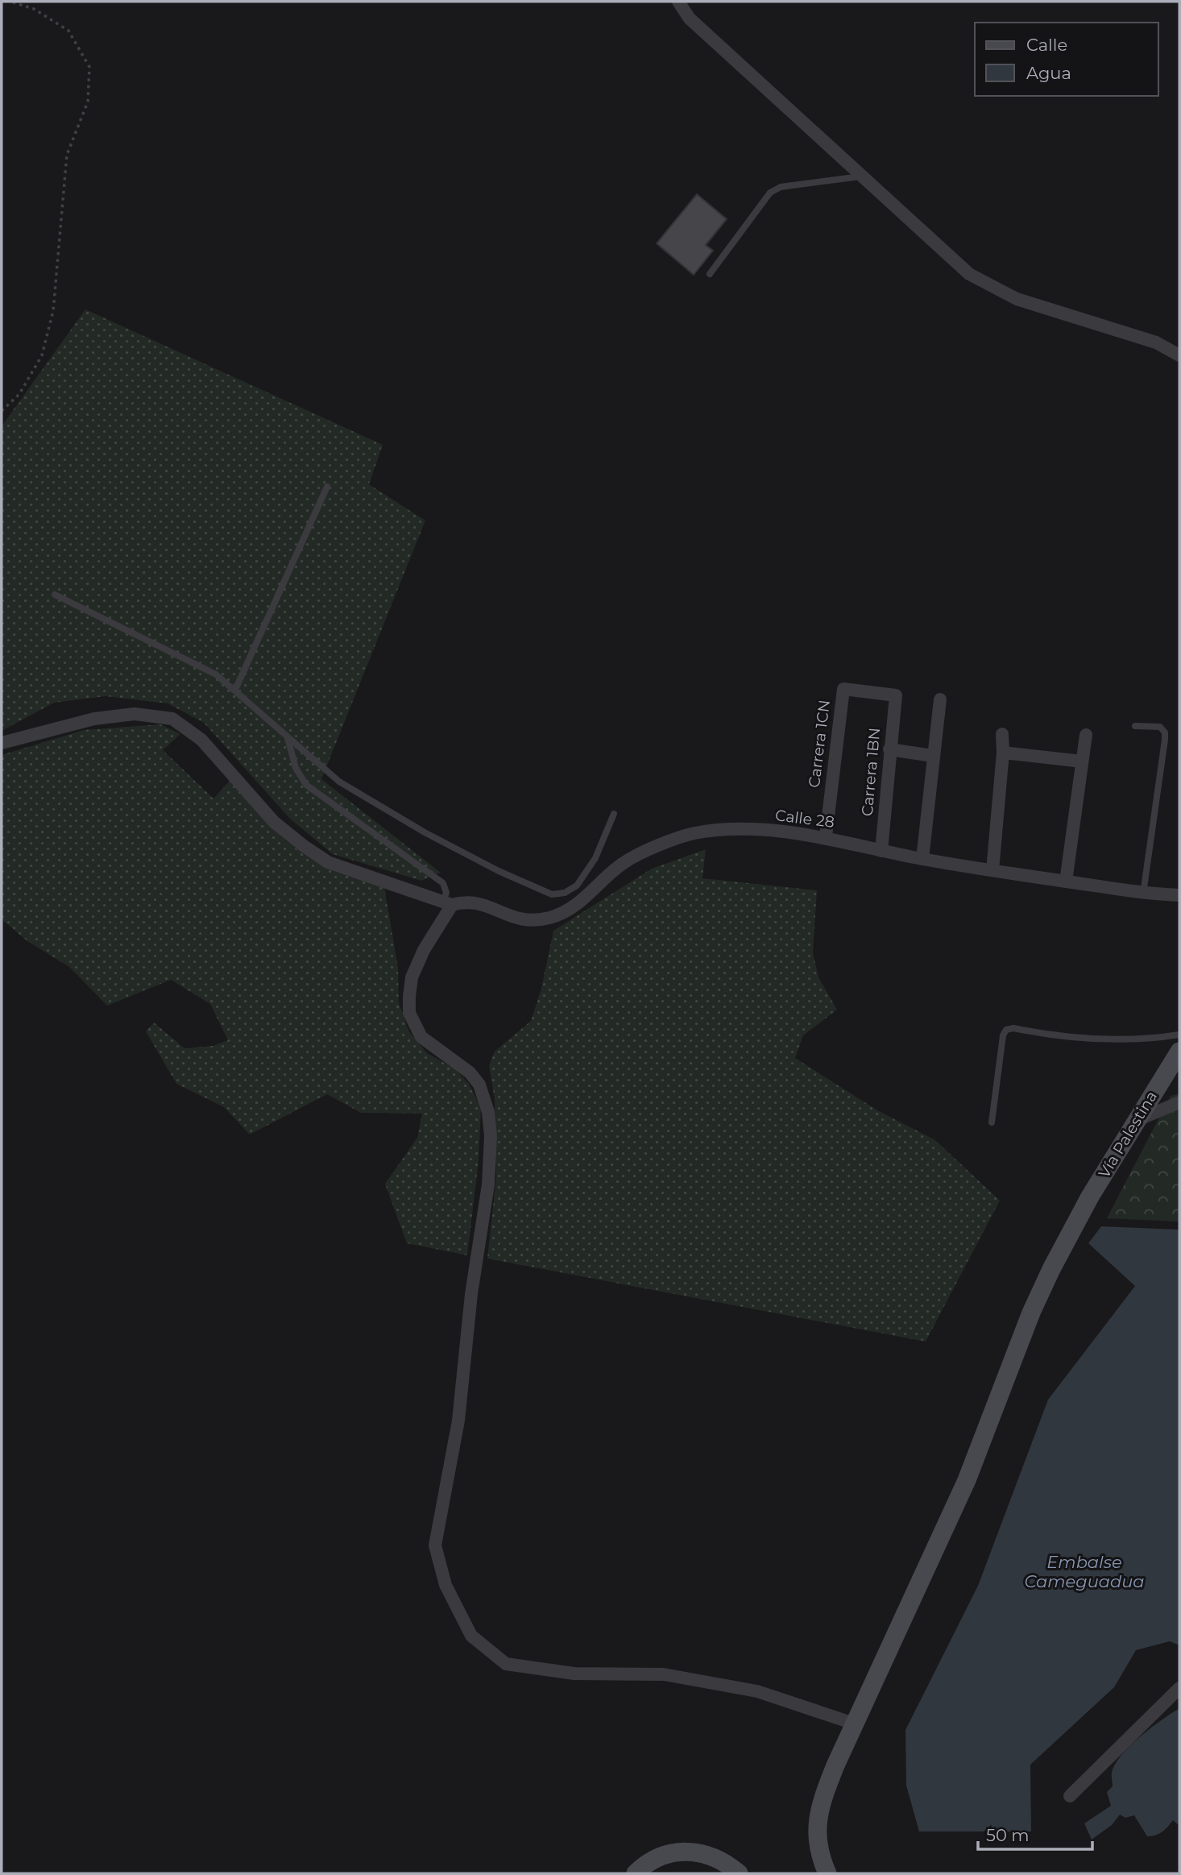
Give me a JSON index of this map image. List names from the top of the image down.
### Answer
{
  "streets": {
    "main road": ["Vía Palestina"],
    "street": ["Carrera 1CN", "Carrera 1BN", "Calle 28"]
  },
  "crossings": [
    ["Carrera 1CN", "Carrera 1BN"],
    ["Carrera 1CN", "Calle 28"],
    ["Carrera 1BN", "Calle 28"]
  ],
  "water": ["Embalse Cameguadua"],
  "legend": ["Calle", "Agua"],
  "scale_bar": "50 m"
}
